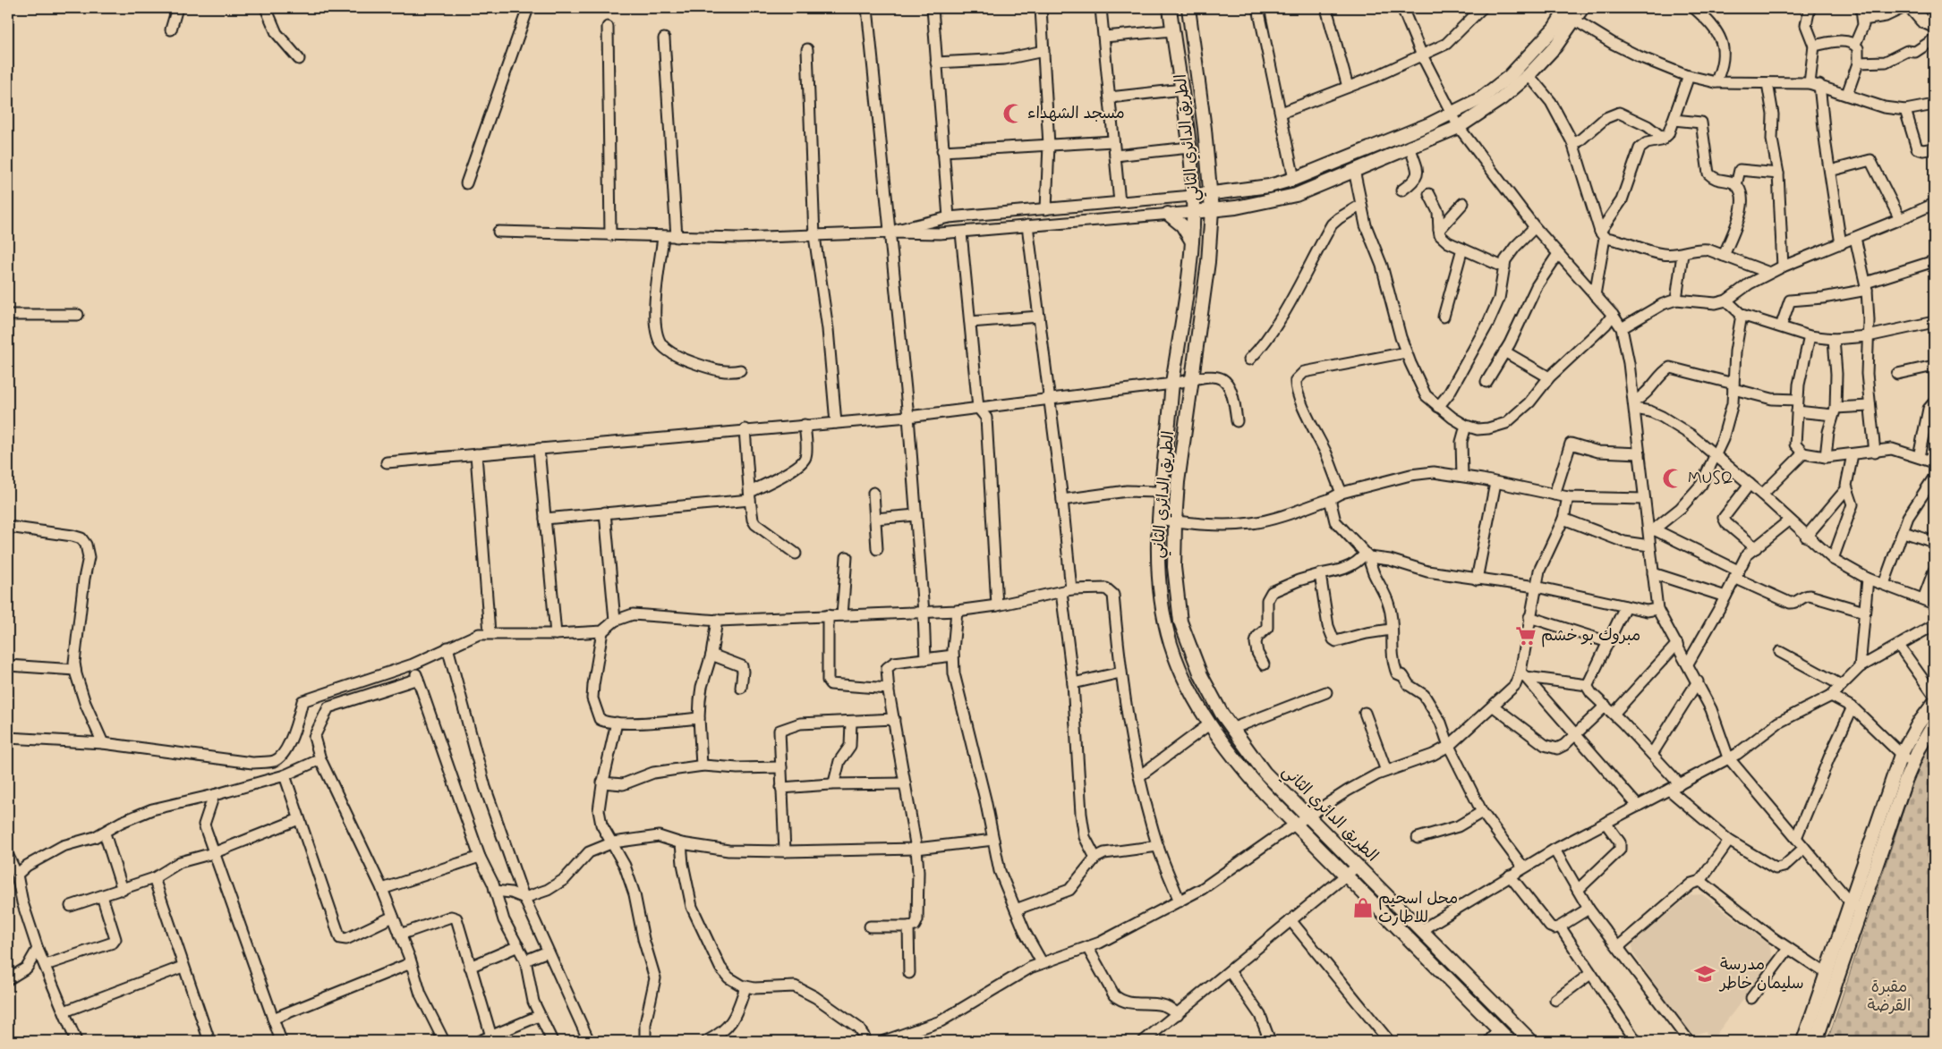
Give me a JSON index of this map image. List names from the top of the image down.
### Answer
{
  "streets": {
    "main road": ["الطريق الدائري الثاني"]
  },
  "parks": ["مقبرة القرضة"],
  "places": {
    "mosque": ["مسجد الشهداء", "MUSQ"],
    "supermarket": ["مبروك بو خشم"],
    "shop": ["محل اسحيم للاطارت"],
    "school or university": ["مدرسة سليمان خاطر"]
  }
}
